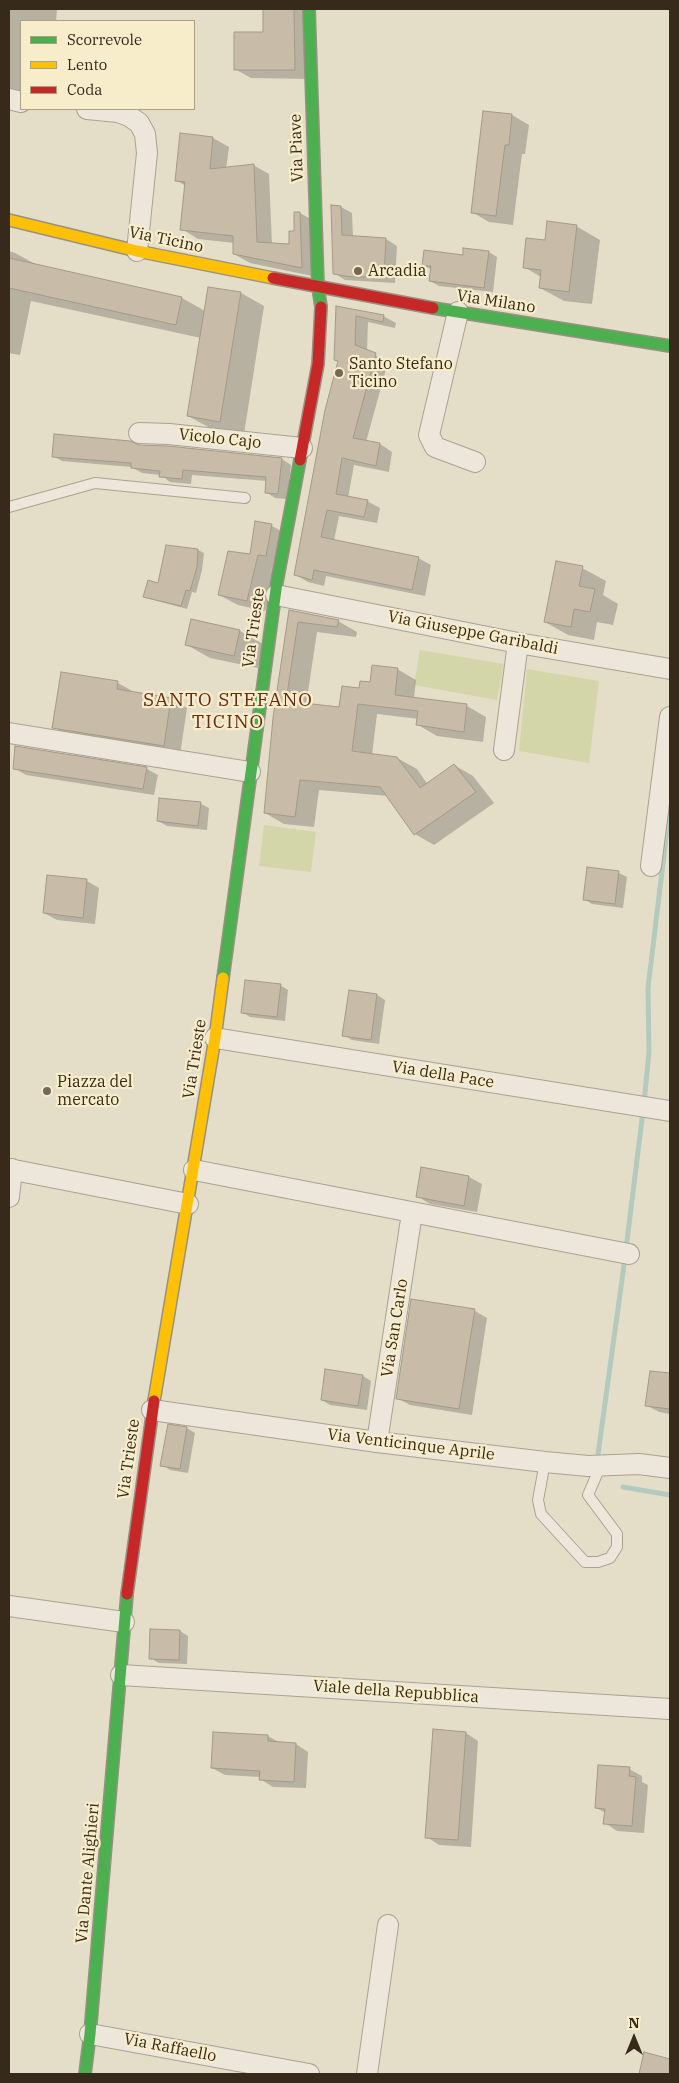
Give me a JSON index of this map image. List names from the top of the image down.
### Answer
{
  "streets": {
    "street": [
      "Via Piave",
      "Via Ticino",
      "Via Milano",
      "Vicolo Cajo",
      "Via Trieste",
      "Via Giuseppe Garibaldi",
      "Via della Pace",
      "Via San Carlo",
      "Via Venticinque Aprile",
      "Viale della Repubblica",
      "Via Dante Alighieri",
      "Via Raffaello"
    ]
  },
  "crossings": [
    ["Via Piave", "Via Ticino"],
    ["Via Piave", "Via Milano"],
    ["Via Piave", "Vicolo Cajo"],
    ["Via Piave", "Via Trieste"],
    ["Via Ticino", "Via Milano"],
    ["Vicolo Cajo", "Via Trieste"],
    ["Via Trieste", "Via Giuseppe Garibaldi"],
    ["Via Trieste", "Via della Pace"],
    ["Via Trieste", "Via Venticinque Aprile"],
    ["Via Trieste", "Viale della Repubblica"],
    ["Via Trieste", "Via Dante Alighieri"],
    ["Via San Carlo", "Via Venticinque Aprile"],
    ["Viale della Repubblica", "Via Dante Alighieri"],
    ["Via Dante Alighieri", "Via Raffaello"]
  ],
  "districts": ["SANTO STEFANO TICINO"],
  "places": ["Arcadia", "Santo Stefano Ticino", "Piazza del mercato"],
  "legend": ["Scorrevole", "Lento", "Coda"],
  "north": "top"
}
